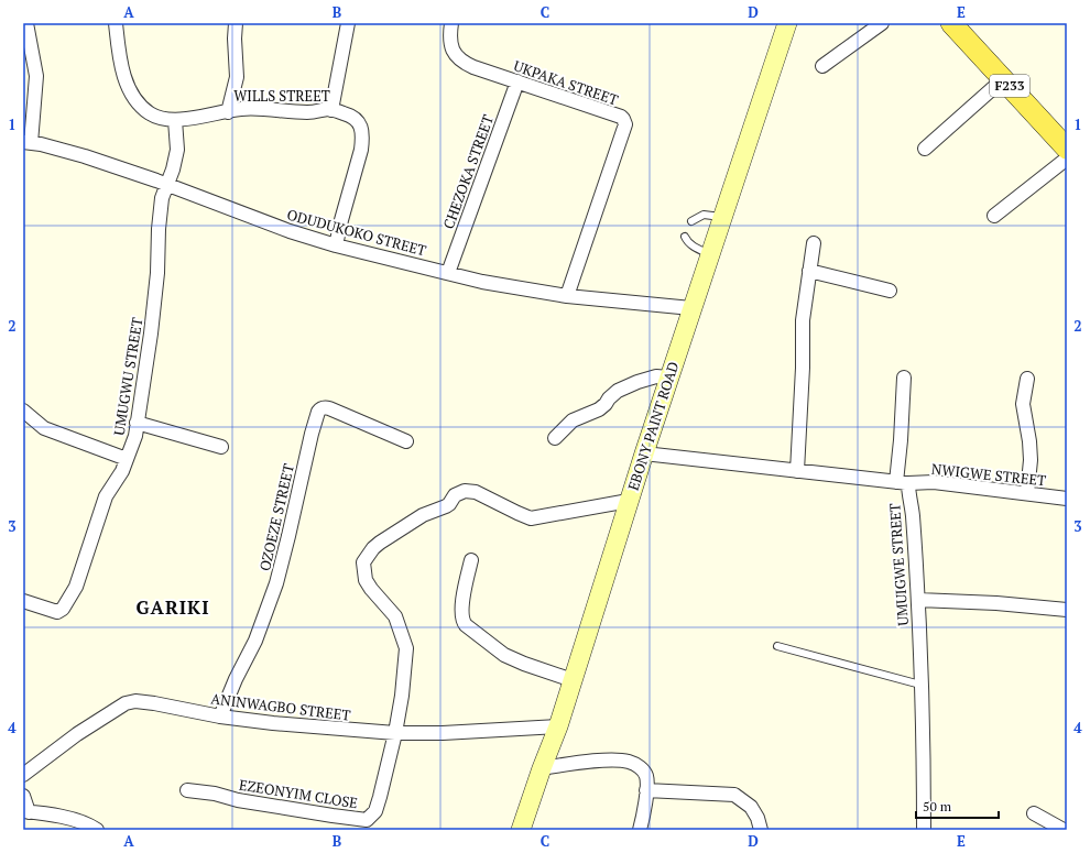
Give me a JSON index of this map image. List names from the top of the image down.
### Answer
{
  "streets": {
    "main road": ["F233"],
    "street": [
      "UKPAKA STREET",
      "WILLS STREET",
      "CHEZOKA STREET",
      "ODUDUKOKO STREET",
      "UMUGWU STREET",
      "EBONY PAINT ROAD",
      "NWIGWE STREET",
      "OZOEZE STREET",
      "UMUIGWE STREET",
      "ANINWAGBO STREET",
      "EZEONYIM CLOSE"
    ]
  },
  "crossings": [
    ["UKPAKA STREET", "CHEZOKA STREET"],
    ["UKPAKA STREET", "ODUDUKOKO STREET"],
    ["WILLS STREET", "ODUDUKOKO STREET"],
    ["WILLS STREET", "UMUGWU STREET"],
    ["CHEZOKA STREET", "ODUDUKOKO STREET"],
    ["ODUDUKOKO STREET", "UMUGWU STREET"],
    ["ODUDUKOKO STREET", "EBONY PAINT ROAD"],
    ["EBONY PAINT ROAD", "UMUIGWE STREET"],
    ["EBONY PAINT ROAD", "ANINWAGBO STREET"],
    ["NWIGWE STREET", "UMUIGWE STREET"],
    ["OZOEZE STREET", "ANINWAGBO STREET"],
    ["ANINWAGBO STREET", "EZEONYIM CLOSE"]
  ],
  "districts": ["GARIKI"],
  "scale_bar": "50 m",
  "grid": {
    "columns": [
      "A",
      "B",
      "C",
      "D",
      "E"
    ],
    "rows": [
      "1",
      "2",
      "3",
      "4"
    ]
  }
}
